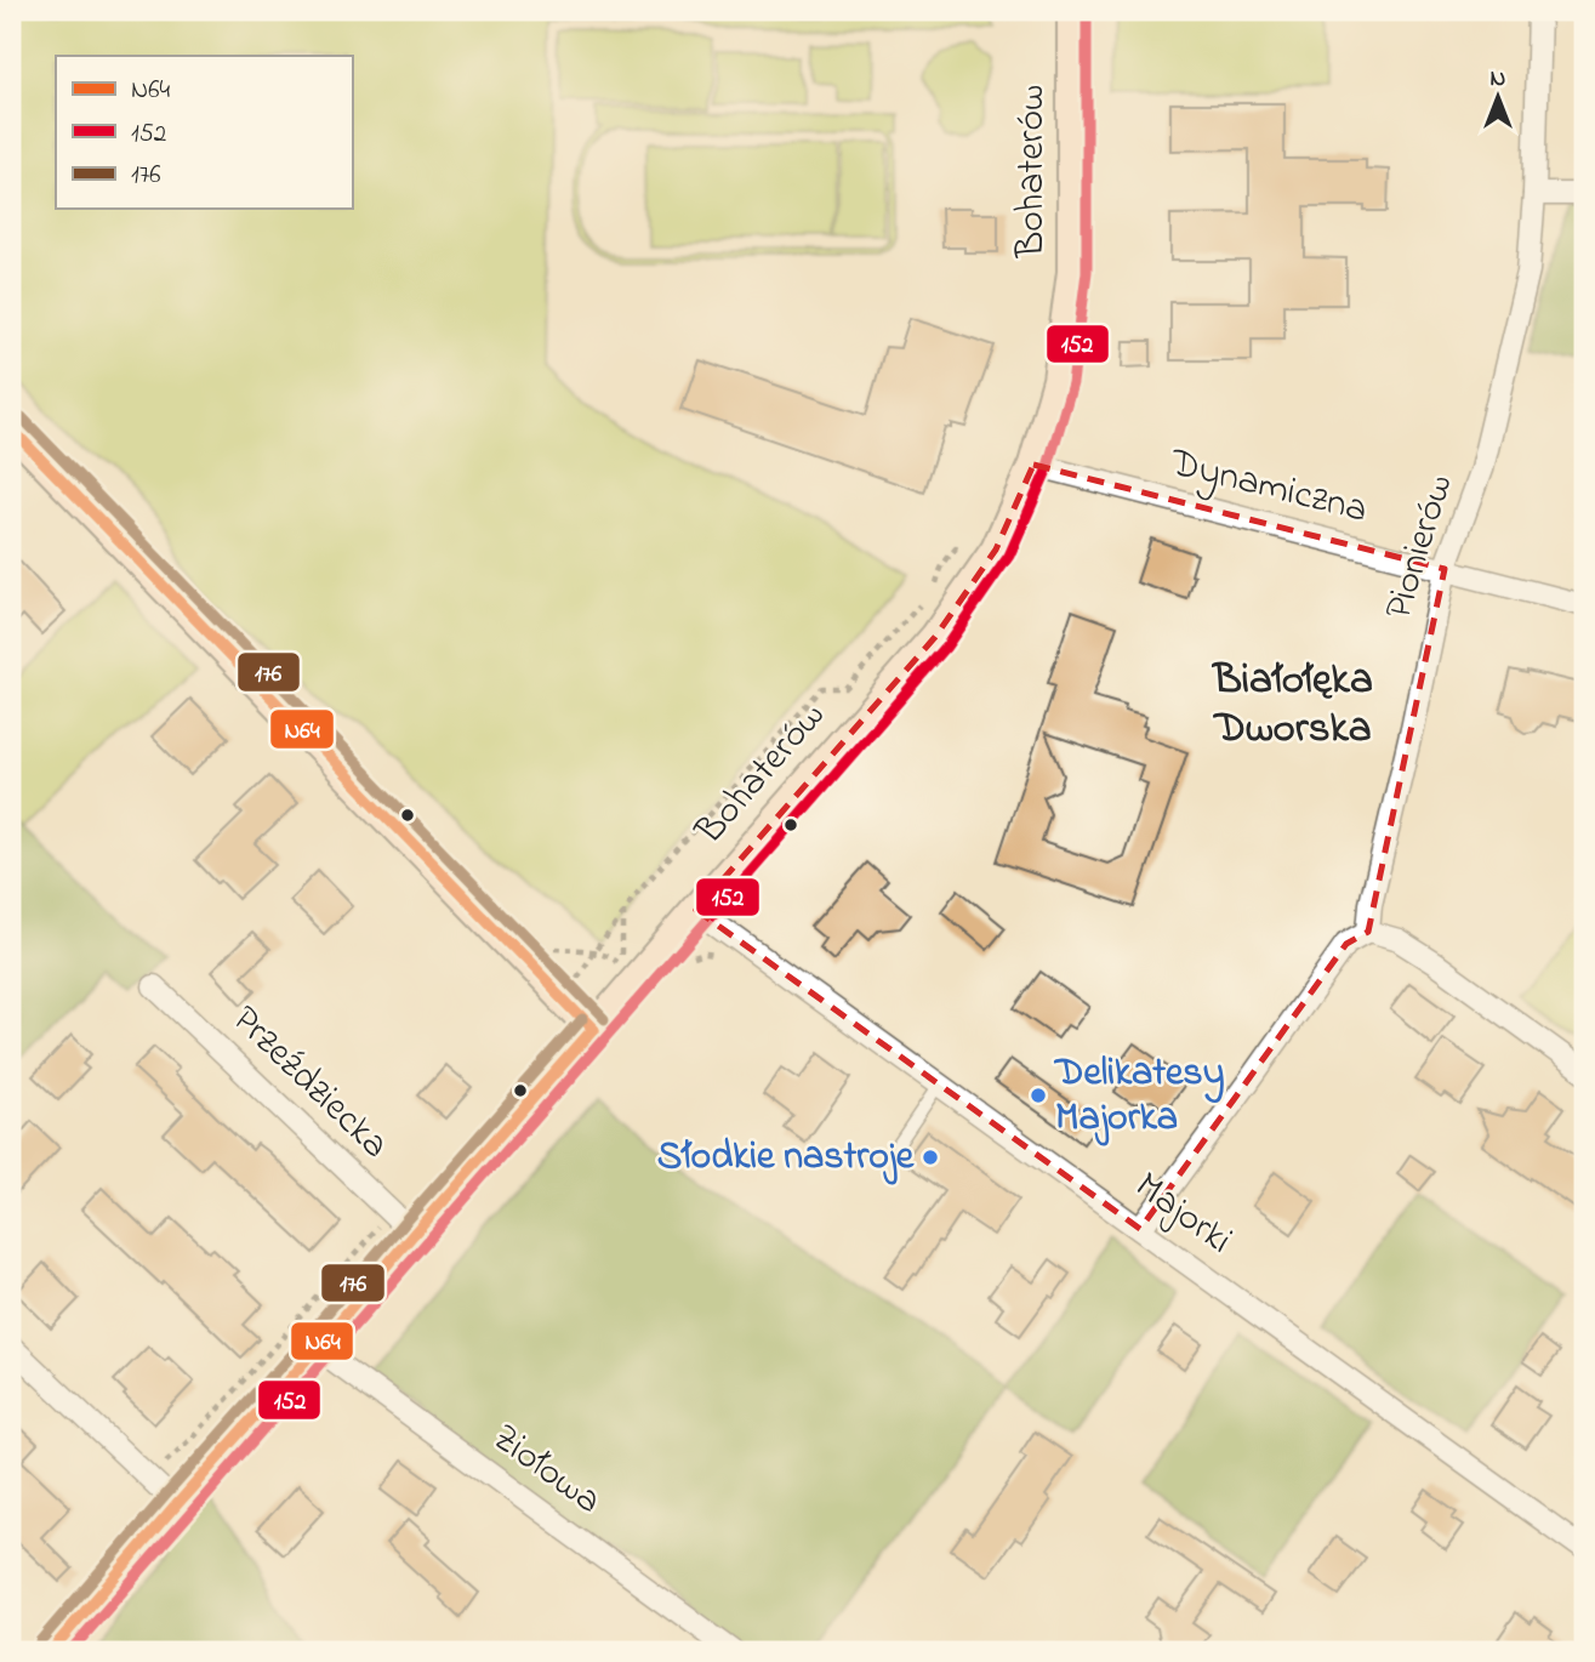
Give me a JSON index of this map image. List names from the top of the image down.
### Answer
{
  "streets": {
    "street": [
      "Bohaterów",
      "Dynamiczna",
      "Pionierów",
      "Przeździecka",
      "Majorki",
      "Ziołowa"
    ]
  },
  "crossings": [
    ["Bohaterów", "Dynamiczna"],
    ["Bohaterów", "Przeździecka"],
    ["Bohaterów", "Majorki"],
    ["Bohaterów", "Ziołowa"],
    ["Dynamiczna", "Pionierów"]
  ],
  "districts": ["Białołęka Dworska"],
  "places": ["Delikatesy Majorka", "Słodkie nastroje"],
  "lines": ["transit line 152", "transit line 176", "transit line N64"],
  "legend": ["N64", "152", "176"],
  "north": "top"
}
